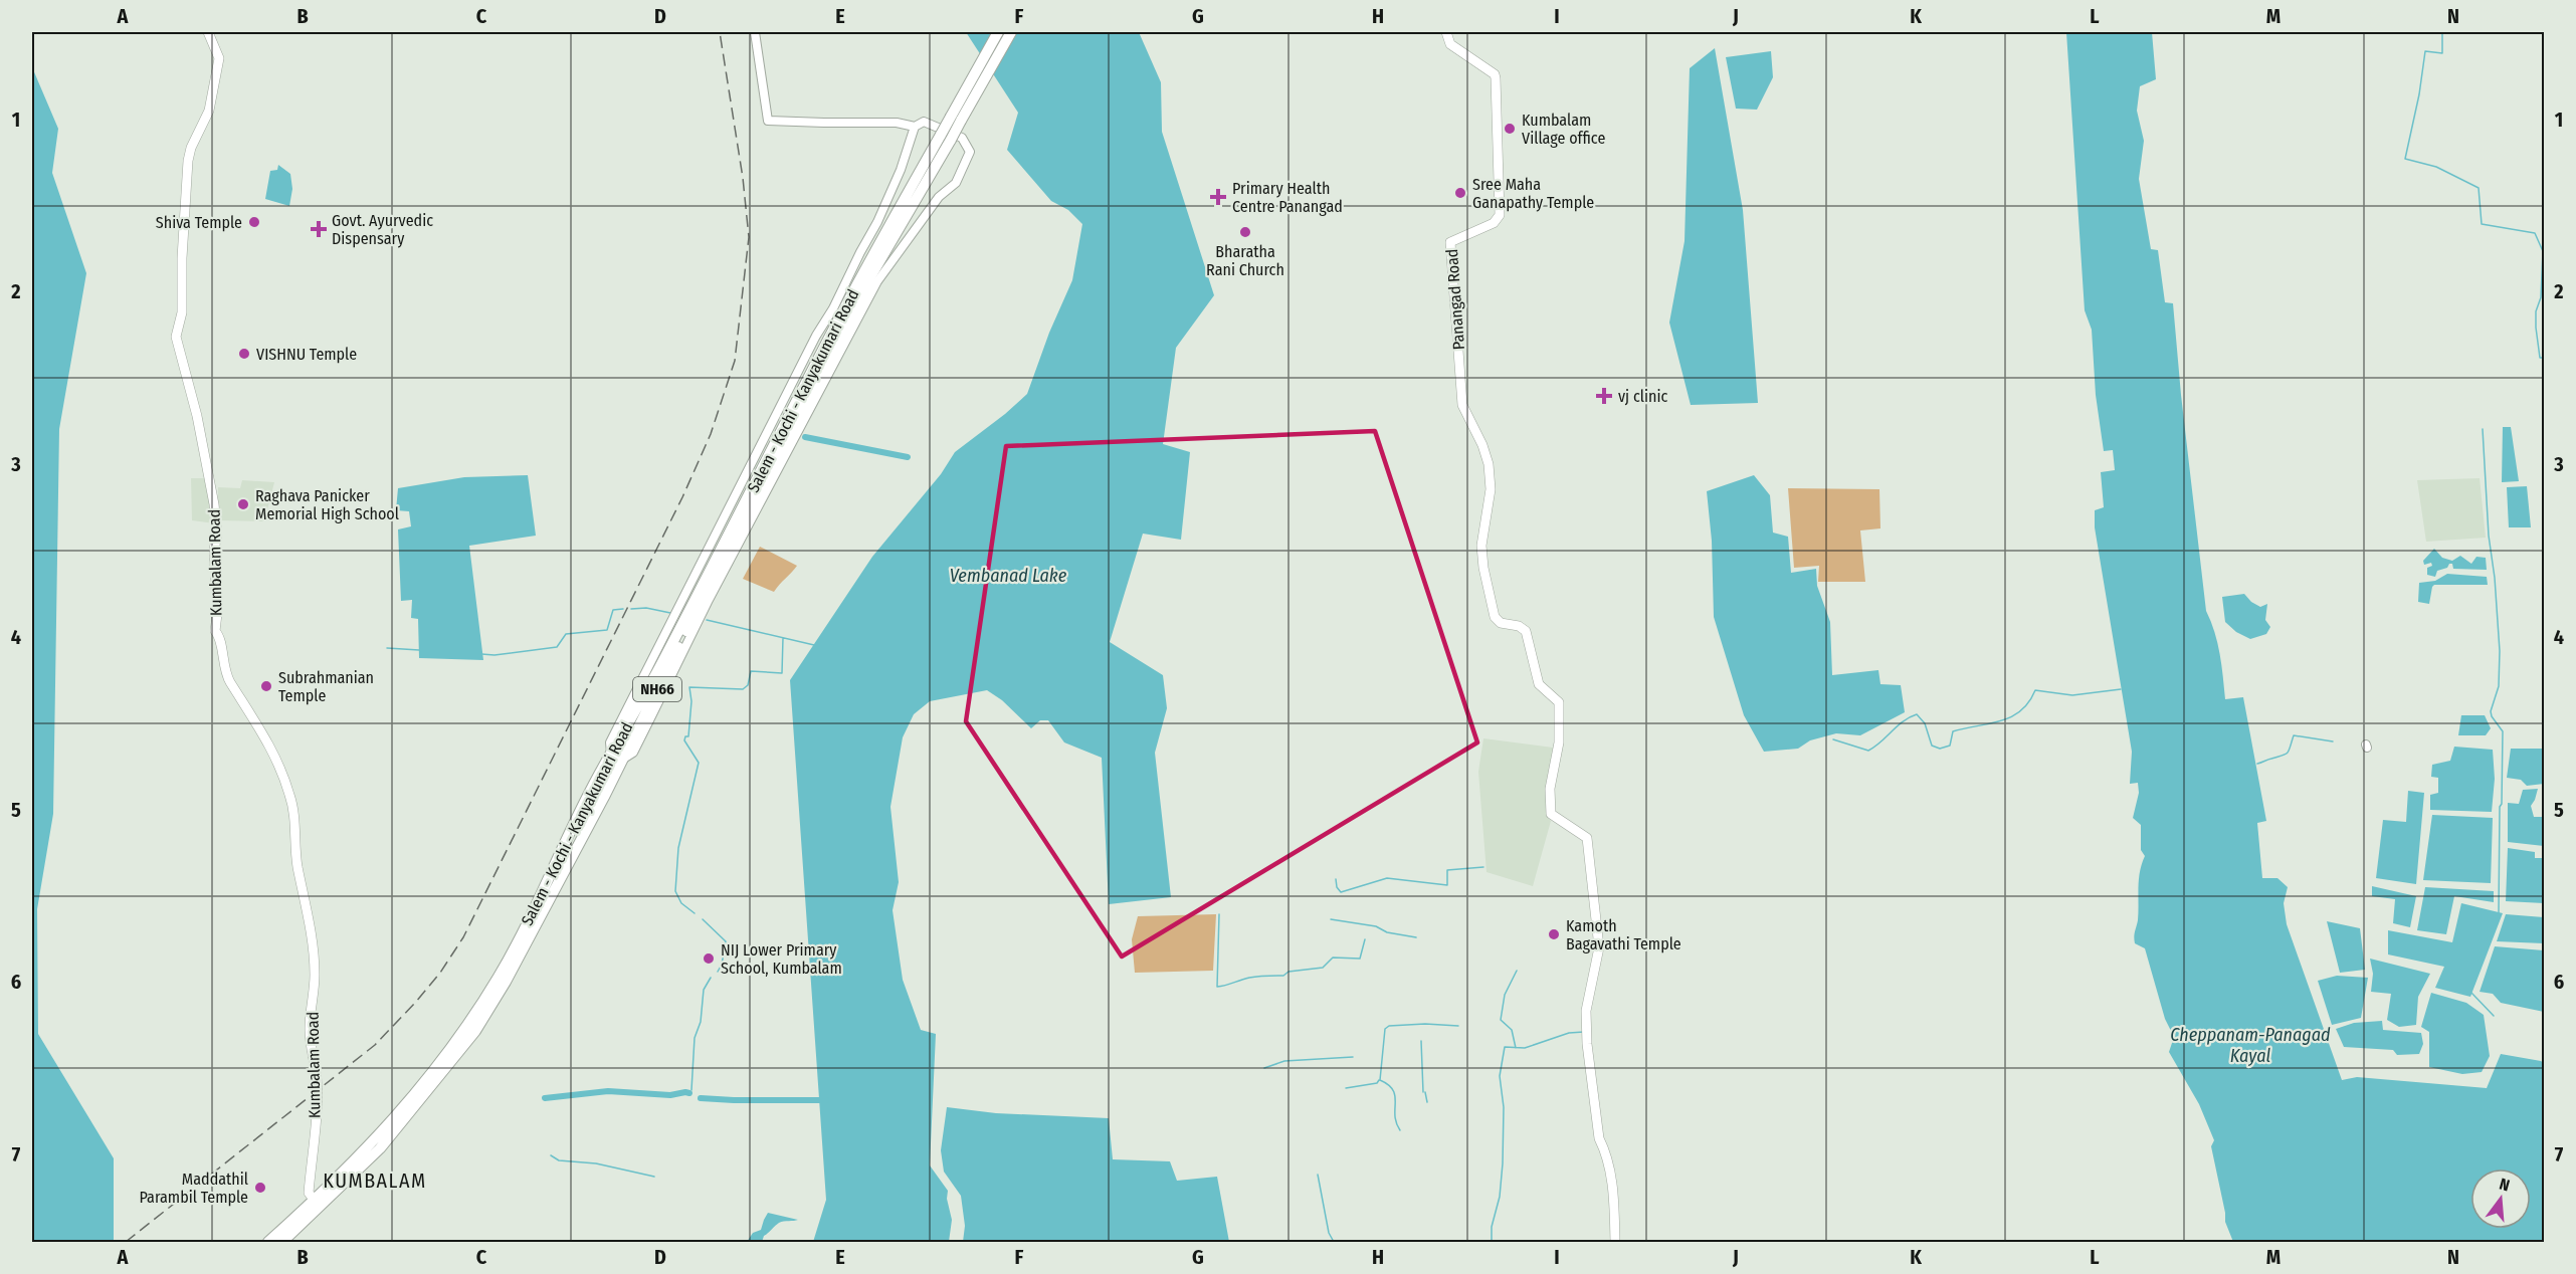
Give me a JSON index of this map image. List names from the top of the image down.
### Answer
{
  "streets": {
    "highway": ["Salem - Kochi - Kanyakumari Road", "NH66"],
    "main road": ["Panangad Road", "Kumbalam Road"]
  },
  "crossings": [
    ["Salem - Kochi - Kanyakumari Road", "Kumbalam Road"],
    ["Salem - Kochi - Kanyakumari Road", "NH66"]
  ],
  "districts": ["KUMBALAM"],
  "water": ["Vembanad Lake", "Cheppanam-Panagad Kayal"],
  "places": {
    "other": [
      "Kumbalam Village office",
      "Sree Maha Ganapathy Temple",
      "Shiva Temple",
      "Bharatha Rani Church",
      "VISHNU Temple",
      "Raghava Panicker Memorial High School",
      "Subrahmanian Temple",
      "Kamoth Bagavathi Temple",
      "NIJ Lower Primary School, Kumbalam",
      "Maddathil Parambil Temple"
    ],
    "health": ["Primary Health Centre Panangad", "Govt. Ayurvedic Dispensary", "vj clinic"]
  },
  "north": "top",
  "grid": {
    "columns": [
      "A",
      "B",
      "C",
      "D",
      "E",
      "F",
      "G",
      "H",
      "I",
      "J",
      "K",
      "L",
      "M",
      "N"
    ],
    "rows": [
      "1",
      "2",
      "3",
      "4",
      "5",
      "6",
      "7"
    ]
  }
}
